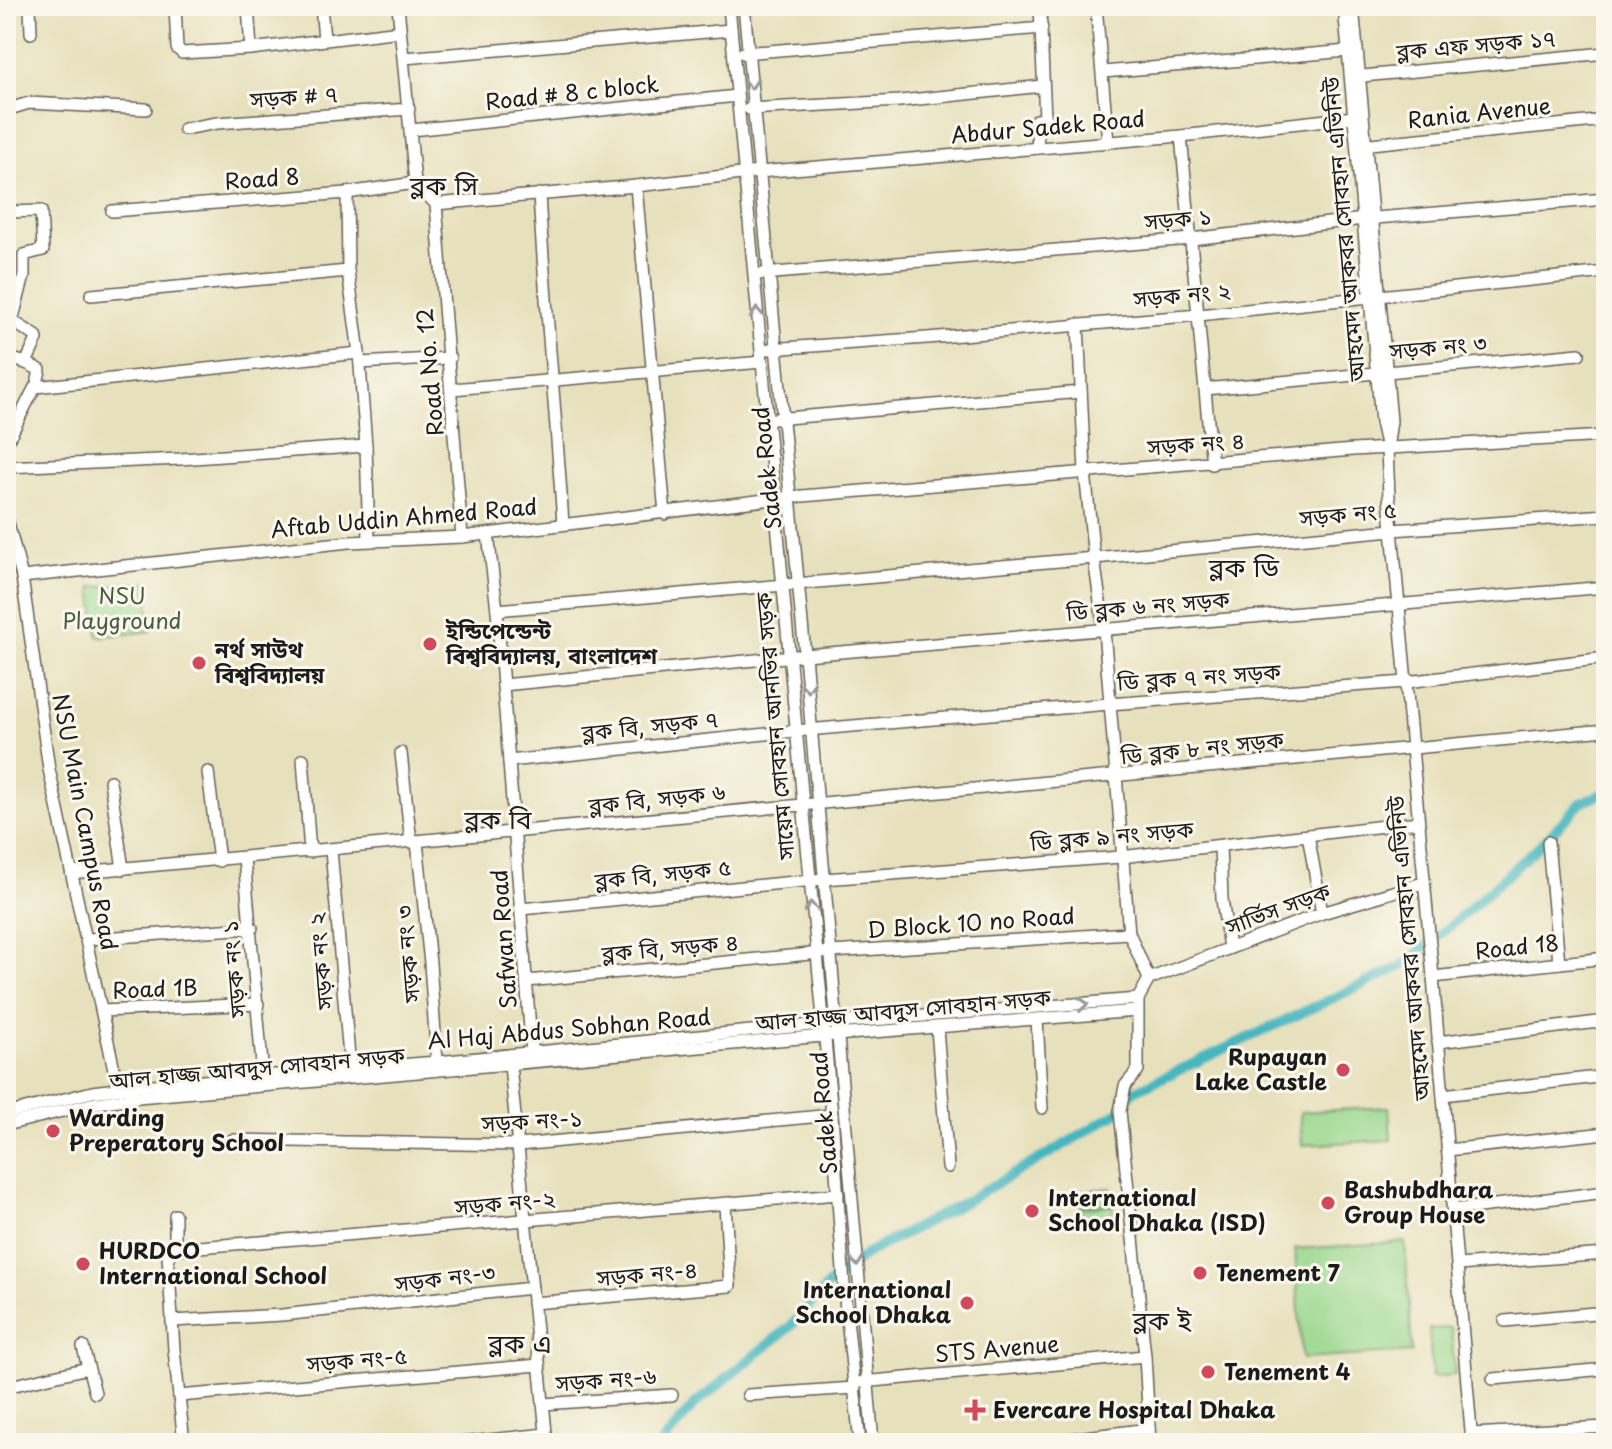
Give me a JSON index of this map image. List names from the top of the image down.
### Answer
{
  "streets": {
    "street": [
      "ব্লক এফ সড়ক ১৭",
      "Road # 8 c block",
      "সড়ক # ৭",
      "Rania Avenue",
      "Abdur Sadek Road",
      "Road 8",
      "সড়ক ১",
      "আহমেদ আকবর সোবহান এভিনিউ",
      "সড়ক নং ২",
      "সড়ক নং ৩",
      "Road No. 12",
      "সড়ক নং ৪",
      "Sadek Road",
      "সড়ক নং ৫",
      "Aftab Uddin Ahmed Road",
      "ডি ব্লক ৬ নং সড়ক",
      "ডি ব্লক ৭ নং সড়ক",
      "ব্লক বি, সড়ক ৭",
      "সায়েম সোবহান আনভির সড়ক",
      "ডি ব্লক ৮ নং সড়ক",
      "ব্লক বি, সড়ক ৬",
      "NSU Main Campus Road",
      "ডি ব্লক ৯ নং সড়ক",
      "ব্লক বি, সড়ক ৫",
      "সার্ভিস সড়ক",
      "D Block 10 no Road",
      "Safwan Road",
      "Road 18",
      "ব্লক বি, সড়ক ৪",
      "সড়ক নং ১",
      "Road 1B",
      "আল হাজ্জ আবদুস সোবহান সড়ক",
      "Al Haj Abdus Sobhan Road",
      "সড়ক নং-১",
      "সড়ক নং-২",
      "সড়ক নং-৪",
      "সড়ক নং-৩",
      "STS Avenue",
      "সড়ক নং-৫",
      "সড়ক নং-৬"
    ]
  },
  "crossings": [
    ["ব্লক এফ সড়ক ১৭", "আহমেদ আকবর সোবহান এভিনিউ"],
    ["Road # 8 c block", "সায়েম সোবহান আনভির সড়ক"],
    ["Rania Avenue", "আহমেদ আকবর সোবহান এভিনিউ"],
    ["Abdur Sadek Road", "আহমেদ আকবর সোবহান এভিনিউ"],
    ["Abdur Sadek Road", "Road No. 12"],
    ["Abdur Sadek Road", "সায়েম সোবহান আনভির সড়ক"],
    ["সড়ক ১", "আহমেদ আকবর সোবহান এভিনিউ"],
    ["সড়ক ১", "সায়েম সোবহান আনভির সড়ক"],
    ["আহমেদ আকবর সোবহান এভিনিউ", "সড়ক নং ২"],
    ["আহমেদ আকবর সোবহান এভিনিউ", "সড়ক নং ৩"],
    ["আহমেদ আকবর সোবহান এভিনিউ", "সড়ক নং ৪"],
    ["আহমেদ আকবর সোবহান এভিনিউ", "সড়ক নং ৫"],
    ["আহমেদ আকবর সোবহান এভিনিউ", "ডি ব্লক ৬ নং সড়ক"],
    ["আহমেদ আকবর সোবহান এভিনিউ", "ডি ব্লক ৭ নং সড়ক"],
    ["আহমেদ আকবর সোবহান এভিনিউ", "ডি ব্লক ৮ নং সড়ক"],
    ["আহমেদ আকবর সোবহান এভিনিউ", "ডি ব্লক ৯ নং সড়ক"],
    ["আহমেদ আকবর সোবহান এভিনিউ", "সার্ভিস সড়ক"],
    ["আহমেদ আকবর সোবহান এভিনিউ", "Road 18"],
    ["সড়ক নং ২", "Sadek Road"],
    ["সড়ক নং ২", "সায়েম সোবহান আনভির সড়ক"],
    ["সড়ক নং ২", "ব্লক বি, সড়ক ৬"],
    ["সড়ক নং ২", "Al Haj Abdus Sobhan Road"],
    ["সড়ক নং ৩", "ব্লক বি, সড়ক ৬"],
    ["সড়ক নং ৩", "Al Haj Abdus Sobhan Road"],
    ["Road No. 12", "Aftab Uddin Ahmed Road"],
    ["সড়ক নং ৪", "Sadek Road"],
    ["সড়ক নং ৪", "Aftab Uddin Ahmed Road"],
    ["Sadek Road", "সড়ক নং ৫"],
    ["Sadek Road", "Aftab Uddin Ahmed Road"],
    ["Sadek Road", "ডি ব্লক ৬ নং সড়ক"],
    ["Sadek Road", "ডি ব্লক ৭ নং সড়ক"],
    ["Sadek Road", "ডি ব্লক ৮ নং সড়ক"],
    ["Sadek Road", "ডি ব্লক ৯ নং সড়ক"],
    ["Sadek Road", "D Block 10 no Road"],
    ["Sadek Road", "আল হাজ্জ আবদুস সোবহান সড়ক"],
    ["Sadek Road", "Al Haj Abdus Sobhan Road"],
    ["Sadek Road", "STS Avenue"],
    ["সড়ক নং ৫", "সায়েম সোবহান আনভির সড়ক"],
    ["সড়ক নং ৫", "Safwan Road"],
    ["Aftab Uddin Ahmed Road", "সায়েম সোবহান আনভির সড়ক"],
    ["Aftab Uddin Ahmed Road", "NSU Main Campus Road"],
    ["Aftab Uddin Ahmed Road", "Safwan Road"],
    ["ডি ব্লক ৬ নং সড়ক", "সায়েম সোবহান আনভির সড়ক"],
    ["ডি ব্লক ৬ নং সড়ক", "Safwan Road"],
    ["ডি ব্লক ৭ নং সড়ক", "ব্লক বি, সড়ক ৭"],
    ["ডি ব্লক ৭ নং সড়ক", "সায়েম সোবহান আনভির সড়ক"],
    ["ব্লক বি, সড়ক ৭", "সায়েম সোবহান আনভির সড়ক"],
    ["ব্লক বি, সড়ক ৭", "Safwan Road"],
    ["সায়েম সোবহান আনভির সড়ক", "ডি ব্লক ৮ নং সড়ক"],
    ["সায়েম সোবহান আনভির সড়ক", "ব্লক বি, সড়ক ৬"],
    ["সায়েম সোবহান আনভির সড়ক", "ডি ব্লক ৯ নং সড়ক"],
    ["সায়েম সোবহান আনভির সড়ক", "ব্লক বি, সড়ক ৫"],
    ["সায়েম সোবহান আনভির সড়ক", "D Block 10 no Road"],
    ["সায়েম সোবহান আনভির সড়ক", "ব্লক বি, সড়ক ৪"],
    ["সায়েম সোবহান আনভির সড়ক", "আল হাজ্জ আবদুস সোবহান সড়ক"],
    ["সায়েম সোবহান আনভির সড়ক", "Al Haj Abdus Sobhan Road"],
    ["সায়েম সোবহান আনভির সড়ক", "সড়ক নং-১"],
    ["সায়েম সোবহান আনভির সড়ক", "সড়ক নং-২"],
    ["সায়েম সোবহান আনভির সড়ক", "STS Avenue"],
    ["ডি ব্লক ৮ নং সড়ক", "ব্লক বি, সড়ক ৬"],
    ["ব্লক বি, সড়ক ৬", "NSU Main Campus Road"],
    ["ব্লক বি, সড়ক ৬", "Safwan Road"],
    ["ব্লক বি, সড়ক ৬", "সড়ক নং ১"],
    ["NSU Main Campus Road", "Road 1B"],
    ["NSU Main Campus Road", "Al Haj Abdus Sobhan Road"],
    ["ডি ব্লক ৯ নং সড়ক", "ব্লক বি, সড়ক ৫"],
    ["ব্লক বি, সড়ক ৫", "Safwan Road"],
    ["D Block 10 no Road", "ব্লক বি, সড়ক ৪"],
    ["Safwan Road", "ব্লক বি, সড়ক ৪"],
    ["Safwan Road", "Al Haj Abdus Sobhan Road"],
    ["সড়ক নং ১", "Road 1B"],
    ["সড়ক নং ১", "Al Haj Abdus Sobhan Road"],
    ["আল হাজ্জ আবদুস সোবহান সড়ক", "Al Haj Abdus Sobhan Road"],
    ["সড়ক নং-২", "সড়ক নং-৪"]
  ],
  "one_way": ["Sadek Road"],
  "districts": [
    "ব্লক সি",
    "ব্লক ডি",
    "ব্লক বি",
    "ব্লক ই",
    "ব্লক এ"
  ],
  "parks": ["NSU Playground"],
  "places": {
    "other": [
      "ইন্ডিপেন্ডেন্ট বিশ্ববিদ্যালয়, বাংলাদেশ",
      "নর্থ সাউথ বিশ্ববিদ্যালয়",
      "Rupayan Lake Castle",
      "Warding Preperatory School",
      "Bashubdhara Group House",
      "International School Dhaka (ISD)",
      "HURDCO International School",
      "Tenement 7",
      "International School Dhaka",
      "Tenement 4"
    ],
    "health": ["Evercare Hospital Dhaka"]
  }
}
